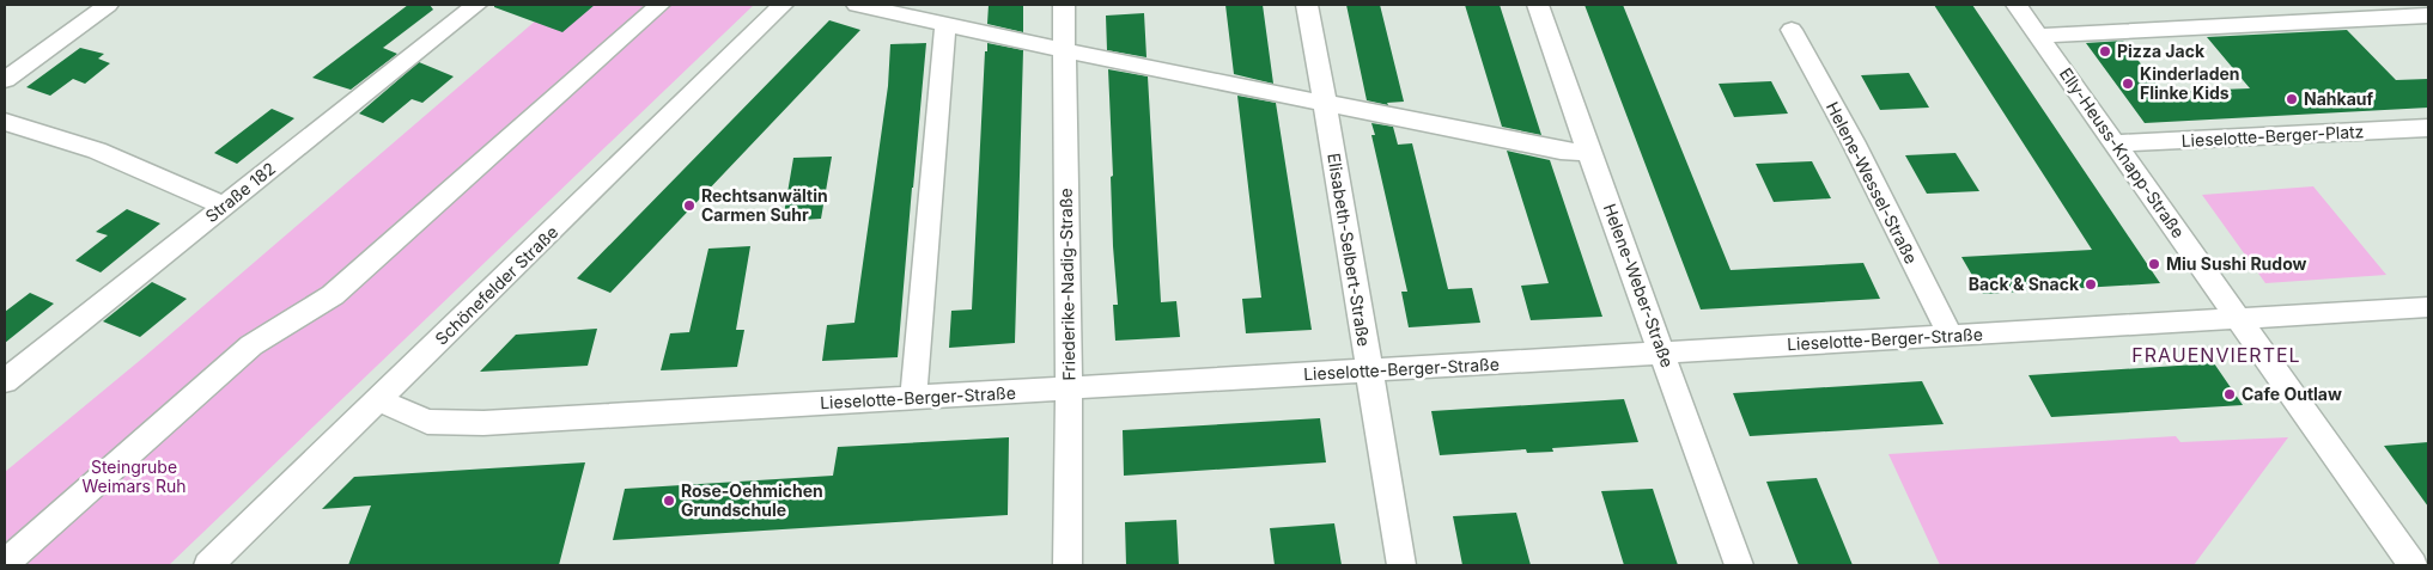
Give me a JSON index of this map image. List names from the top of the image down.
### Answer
{
  "streets": {
    "street": [
      "Lieselotte-Berger-Platz",
      "Elly-Heuss-Knapp-Straße",
      "Helene-Wessel-Straße",
      "Straße 182",
      "Elisabeth-Selbert-Straße",
      "Friederike-Nadig-Straße",
      "Schönefelder Straße",
      "Helene-Weber-Straße",
      "Lieselotte-Berger-Straße"
    ]
  },
  "crossings": [
    ["Lieselotte-Berger-Platz", "Elly-Heuss-Knapp-Straße"],
    ["Elly-Heuss-Knapp-Straße", "Lieselotte-Berger-Straße"],
    ["Helene-Wessel-Straße", "Lieselotte-Berger-Straße"],
    ["Elisabeth-Selbert-Straße", "Lieselotte-Berger-Straße"],
    ["Friederike-Nadig-Straße", "Lieselotte-Berger-Straße"],
    ["Schönefelder Straße", "Lieselotte-Berger-Straße"],
    ["Helene-Weber-Straße", "Lieselotte-Berger-Straße"]
  ],
  "districts": ["FRAUENVIERTEL"],
  "parks": ["Steingrube Weimars Ruh"],
  "places": [
    "Pizza Jack",
    "Kinderladen Flinke Kids",
    "Nahkauf",
    "Rechtsanwältin Carmen Suhr",
    "Miu Sushi Rudow",
    "Back & Snack",
    "Cafe Outlaw",
    "Rose-Oehmichen Grundschule"
  ]
}
